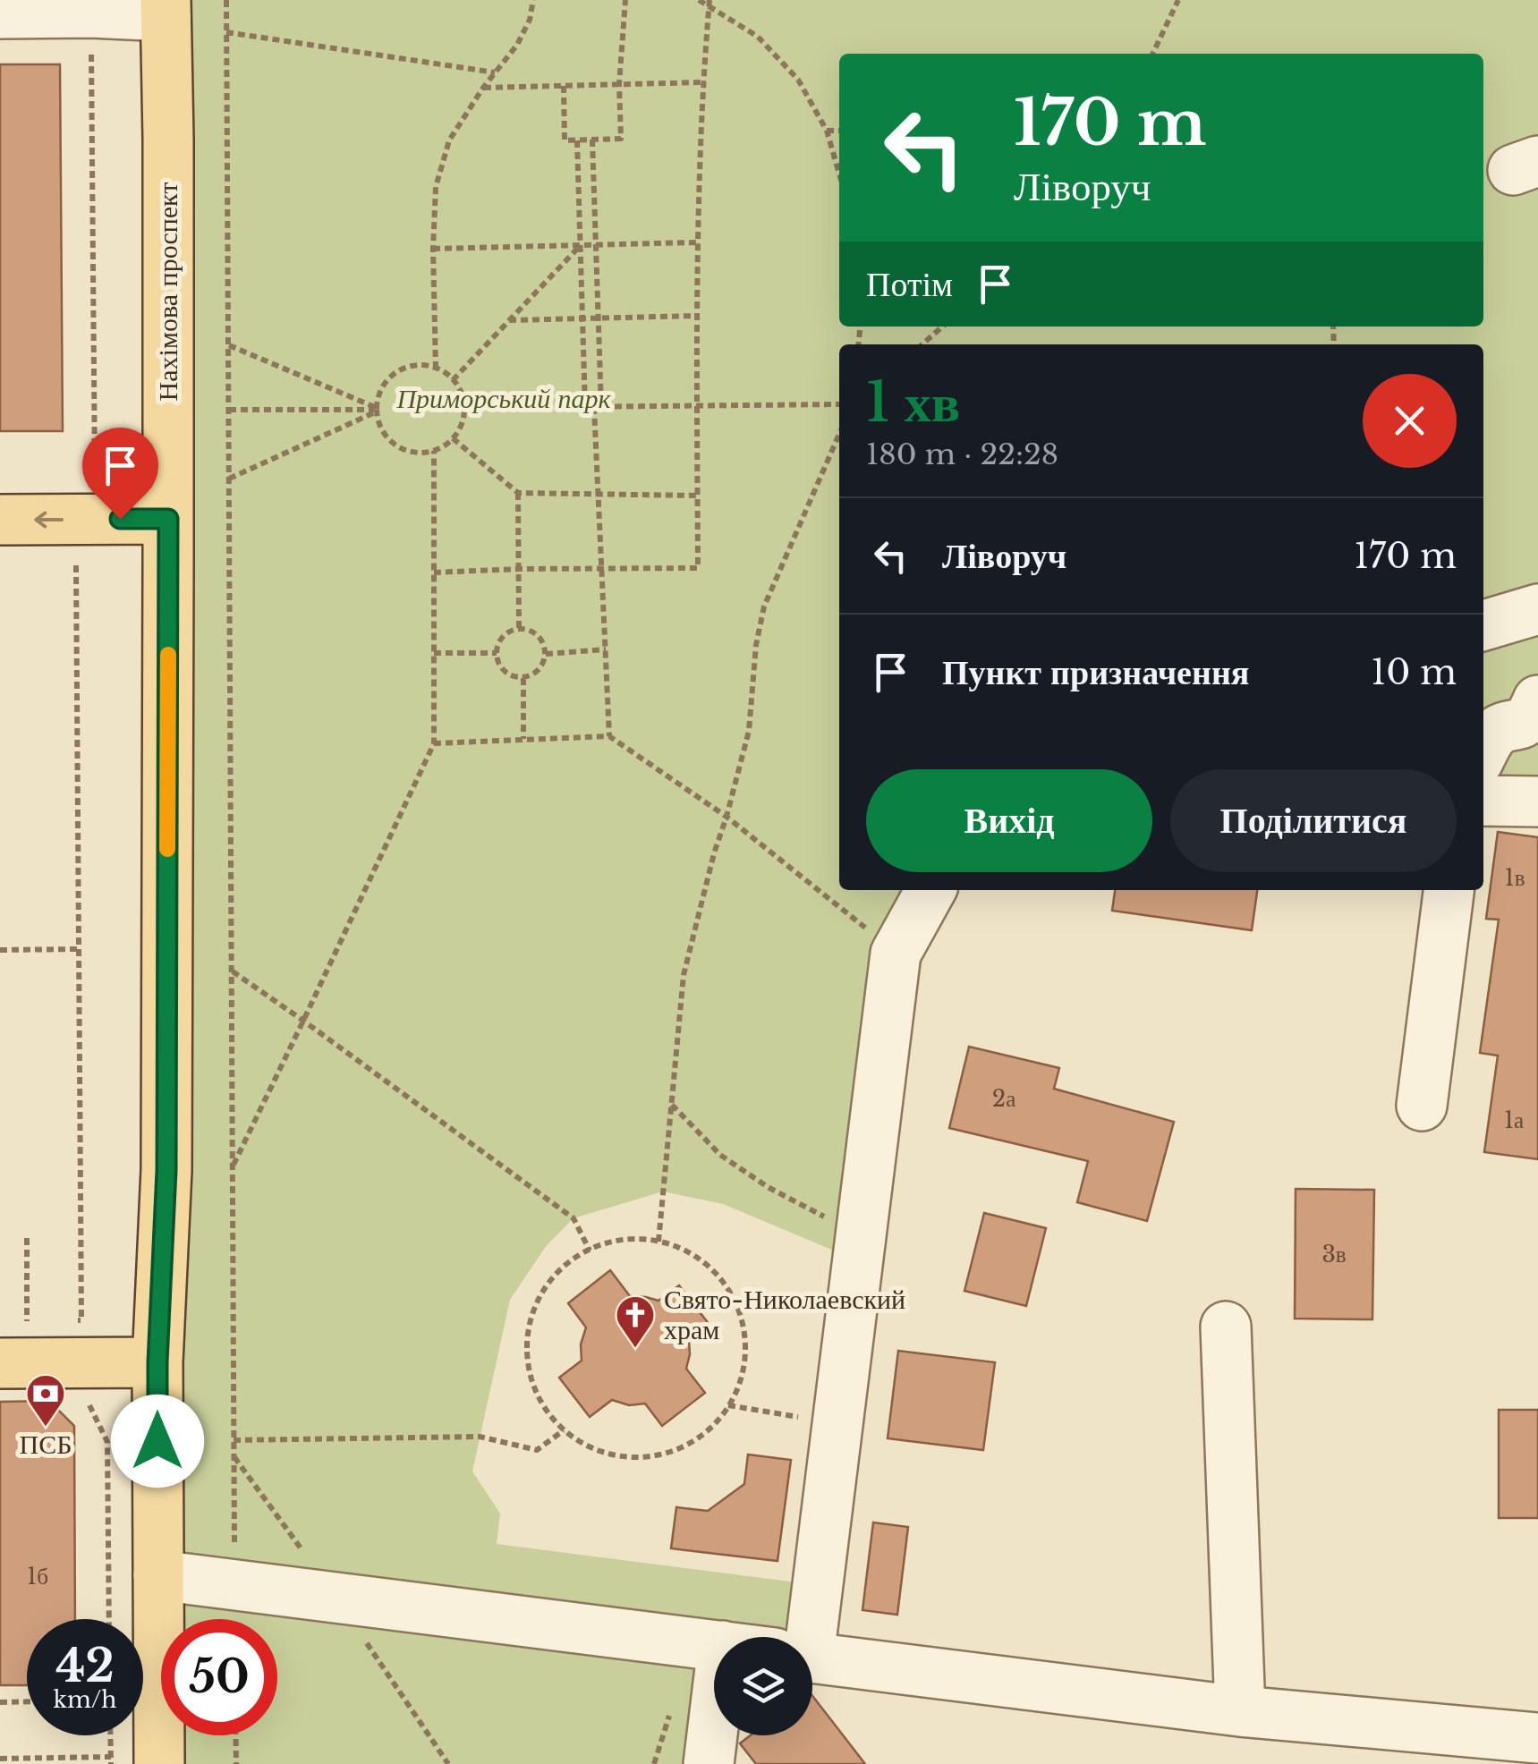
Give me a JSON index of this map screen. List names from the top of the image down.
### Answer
{
  "streets": {
    "main road": ["Нахімова проспект"]
  },
  "parks": ["Приморський парк"],
  "places": {
    "church": ["Свято-Николаевский храм"],
    "bank": ["ПСБ"]
  },
  "house_numbers": [
    "1в",
    "2а",
    "1а",
    "3в",
    "1б"
  ],
  "page": {
    "turn": ["170 m", "Ліворуч"],
    "then": "Потім",
    "heading": ["1 хв", "180 m · 22:28"],
    "list": [
      {
        "name": "Ліворуч",
        "value": "170 m"
      },
      {
        "name": "Пункт призначення",
        "value": "10 m"
      }
    ],
    "buttons": ["Вихід", "Поділитися"],
    "speed": "42 km/h",
    "limit": "50"
  }
}
